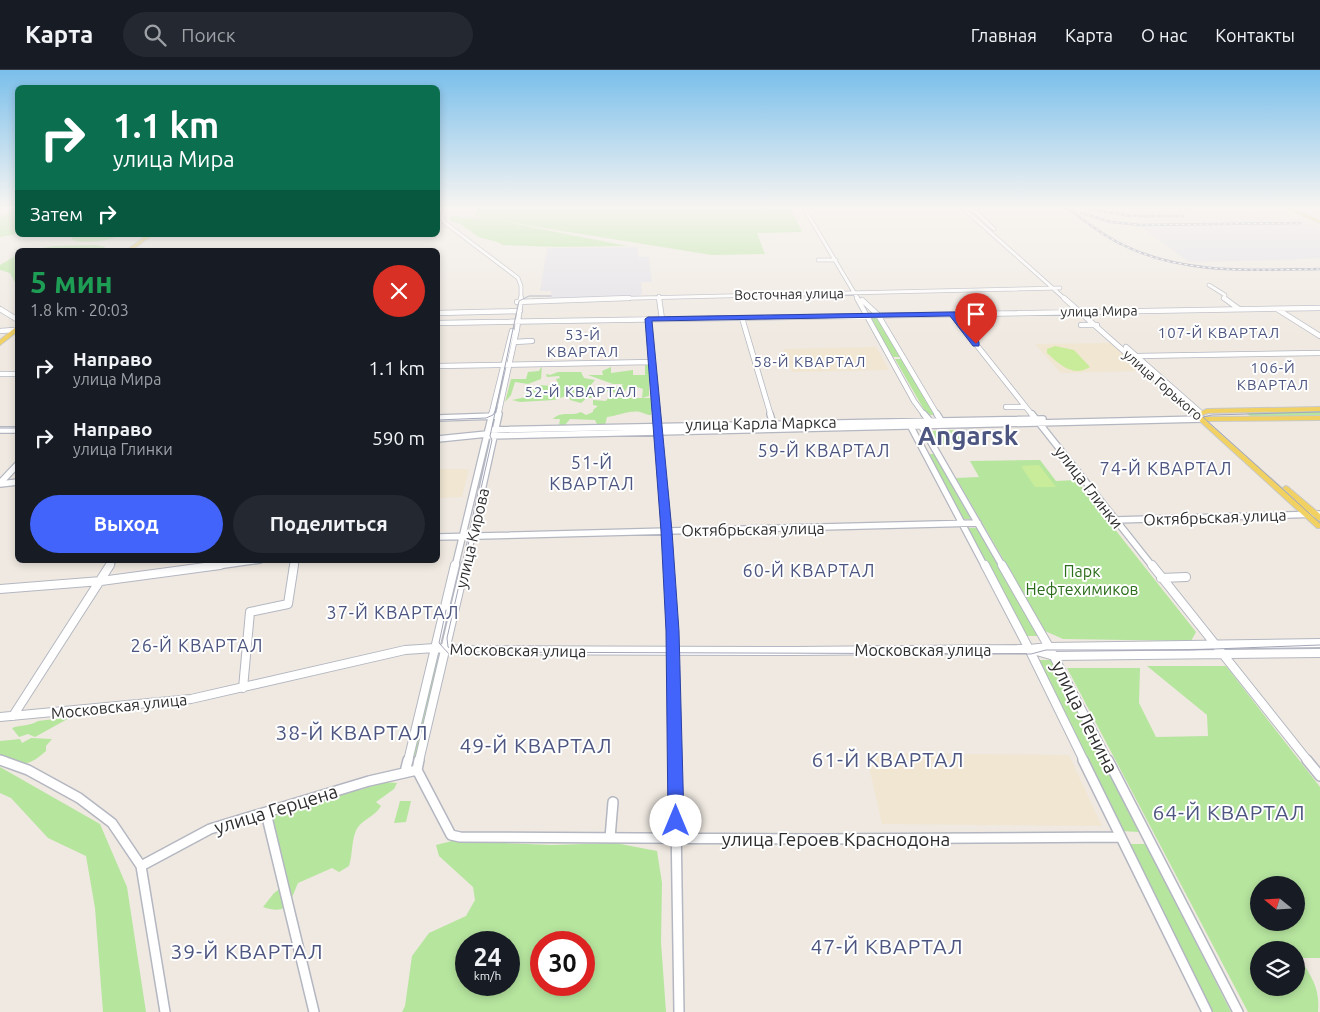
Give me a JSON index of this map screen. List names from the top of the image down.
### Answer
{
  "streets": {
    "main road": ["улица Горького", "улица Карла Маркса"],
    "street": [
      "Восточная улица",
      "улица Мира",
      "улица Глинки",
      "Октябрьская улица",
      "улица Кирова",
      "Московская улица",
      "улица Ленина",
      "улица Герцена",
      "улица Героев Краснодона"
    ]
  },
  "crossings": [
    ["Восточная улица", "улица Горького"],
    ["Восточная улица", "улица Кирова"],
    ["улица Мира", "улица Горького"],
    ["улица Мира", "улица Глинки"],
    ["улица Мира", "улица Кирова"],
    ["улица Горького", "улица Карла Маркса"],
    ["улица Горького", "Октябрьская улица"],
    ["улица Карла Маркса", "улица Глинки"],
    ["улица Карла Маркса", "улица Кирова"],
    ["улица Карла Маркса", "улица Ленина"],
    ["улица Глинки", "Октябрьская улица"],
    ["улица Глинки", "Московская улица"],
    ["Октябрьская улица", "улица Кирова"],
    ["Октябрьская улица", "улица Ленина"],
    ["улица Кирова", "Московская улица"],
    ["улица Кирова", "улица Герцена"],
    ["улица Кирова", "улица Героев Краснодона"],
    ["Московская улица", "улица Ленина"],
    ["улица Ленина", "улица Героев Краснодона"],
    ["улица Герцена", "улица Героев Краснодона"]
  ],
  "districts": [
    "107-Й КВАРТАЛ",
    "53-Й КВАРТАЛ",
    "58-Й КВАРТАЛ",
    "106-Й КВАРТАЛ",
    "52-Й КВАРТАЛ",
    "Angarsk",
    "59-Й КВАРТАЛ",
    "51-Й КВАРТАЛ",
    "74-Й КВАРТАЛ",
    "60-Й КВАРТАЛ",
    "37-Й КВАРТАЛ",
    "26-Й КВАРТАЛ",
    "38-Й КВАРТАЛ",
    "49-Й КВАРТАЛ",
    "61-Й КВАРТАЛ",
    "64-Й КВАРТАЛ",
    "47-Й КВАРТАЛ",
    "39-Й КВАРТАЛ"
  ],
  "parks": ["Парк Нефтехимиков"],
  "north": "left",
  "page": {
    "header": "Карта",
    "search": "Поиск",
    "nav": [
      "Главная",
      "Карта",
      "О нас",
      "Контакты"
    ],
    "turn": ["1.1 km", "улица Мира"],
    "then": "Затем",
    "heading": ["5 мин", "1.8 km · 20:03"],
    "list": [
      {
        "name": "Направо",
        "note": "улица Мира",
        "value": "1.1 km"
      },
      {
        "name": "Направо",
        "note": "улица Глинки",
        "value": "590 m"
      }
    ],
    "buttons": ["Выход", "Поделиться"],
    "speed": "24 km/h",
    "limit": "30"
  }
}
